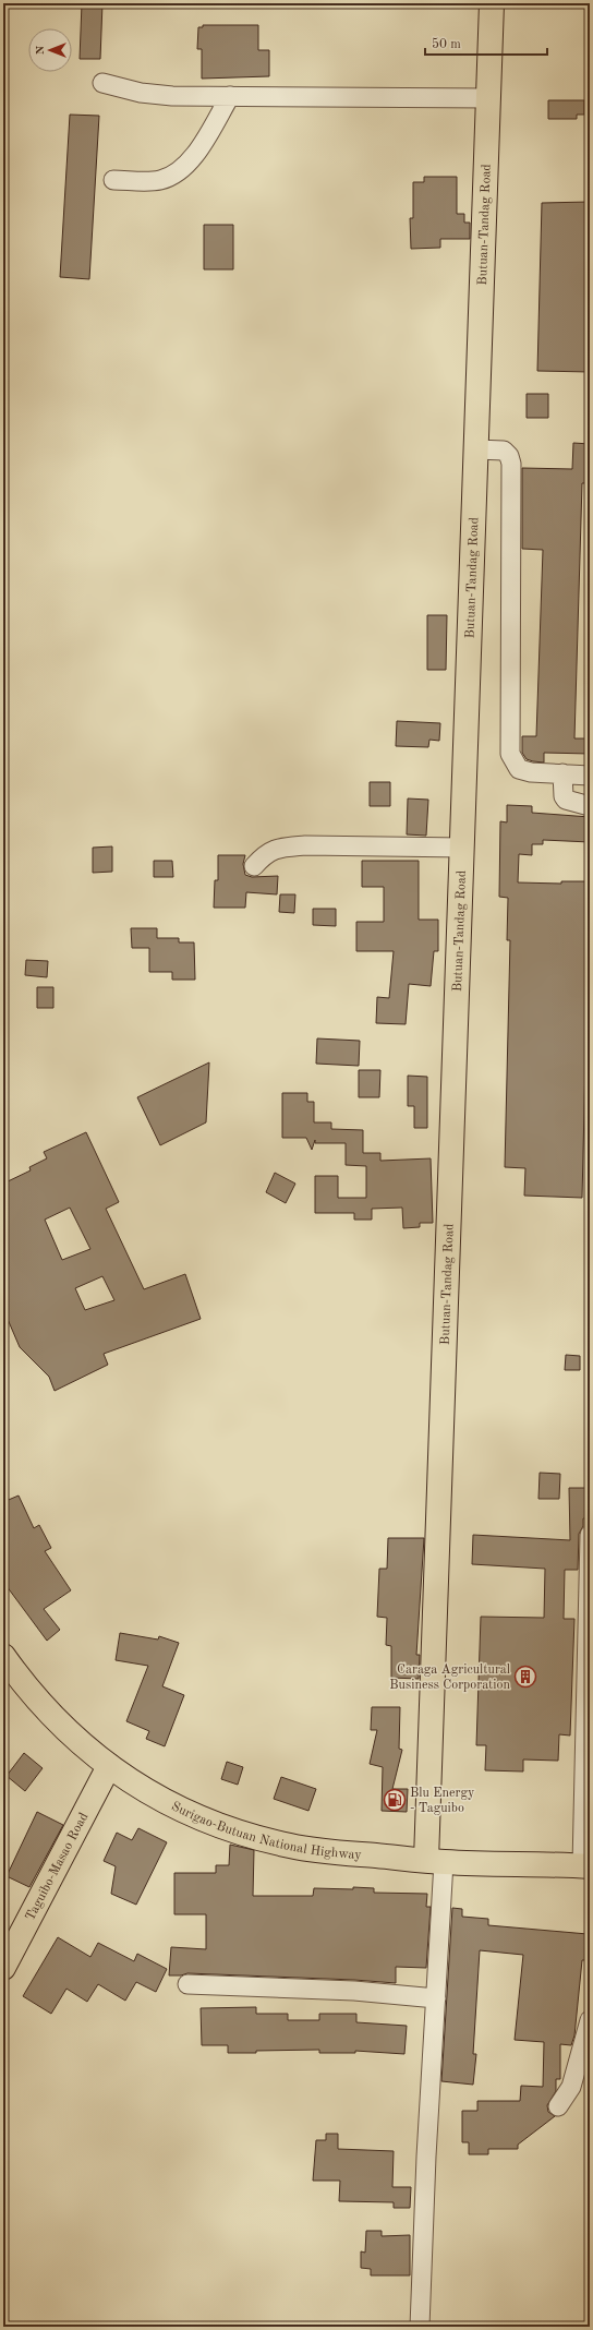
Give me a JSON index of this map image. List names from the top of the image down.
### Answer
{
  "streets": {
    "main road": ["Butuan-Tandag Road", "Surigao-Butuan National Highway", "Taguibo-Masao Road"]
  },
  "crossings": [
    ["Butuan-Tandag Road", "Surigao-Butuan National Highway"],
    ["Surigao-Butuan National Highway", "Taguibo-Masao Road"]
  ],
  "places": {
    "building": ["Caraga Agricultural Business Corporation"],
    "fuel station": ["Blu Energy - Taguibo"]
  },
  "scale_bar": "50 m",
  "north": "left"
}
